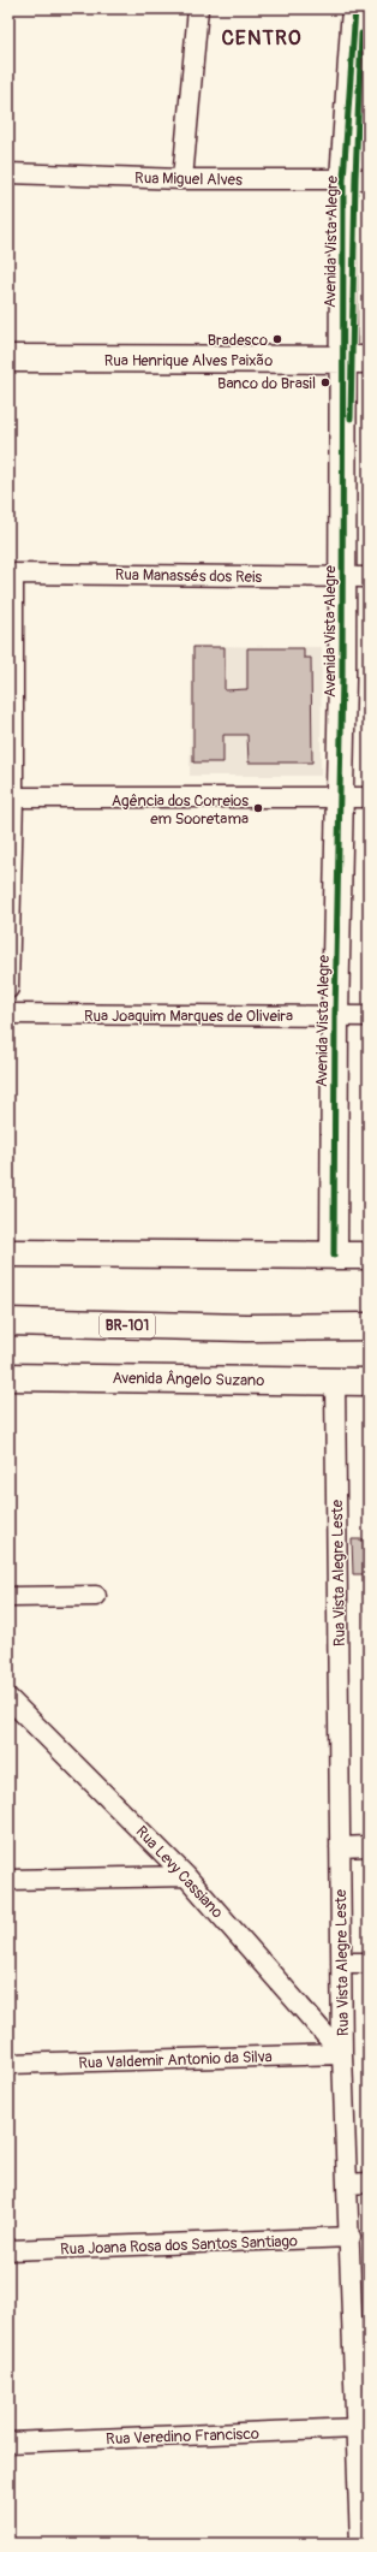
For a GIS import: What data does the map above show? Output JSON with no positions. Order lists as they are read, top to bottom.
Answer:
{
  "streets": {
    "main road": [
      "Avenida Vista Alegre",
      "Rua Henrique Alves Paixão",
      "BR-101",
      "Avenida Ângelo Suzano"
    ],
    "street": [
      "Rua Miguel Alves",
      "Rua Manassés dos Reis",
      "Rua Joaquim Marques de Oliveira",
      "Rua Vista Alegre Leste",
      "Rua Levy Cassiano",
      "Rua Valdemir Antonio da Silva",
      "Rua Joana Rosa dos Santos Santiago",
      "Rua Veredino Francisco"
    ]
  },
  "crossings": [
    ["Rua Miguel Alves", "Avenida Vista Alegre"],
    ["Avenida Vista Alegre", "Rua Henrique Alves Paixão"],
    ["Avenida Vista Alegre", "Rua Manassés dos Reis"],
    ["Avenida Vista Alegre", "Rua Joaquim Marques de Oliveira"],
    ["Avenida Ângelo Suzano", "Rua Vista Alegre Leste"],
    ["Rua Vista Alegre Leste", "Rua Levy Cassiano"],
    ["Rua Vista Alegre Leste", "Rua Valdemir Antonio da Silva"],
    ["Rua Vista Alegre Leste", "Rua Joana Rosa dos Santos Santiago"],
    ["Rua Vista Alegre Leste", "Rua Veredino Francisco"],
    ["Rua Levy Cassiano", "Rua Valdemir Antonio da Silva"]
  ],
  "districts": ["CENTRO"],
  "places": ["Bradesco", "Banco do Brasil", "Agência dos Correios em Sooretama"]
}
